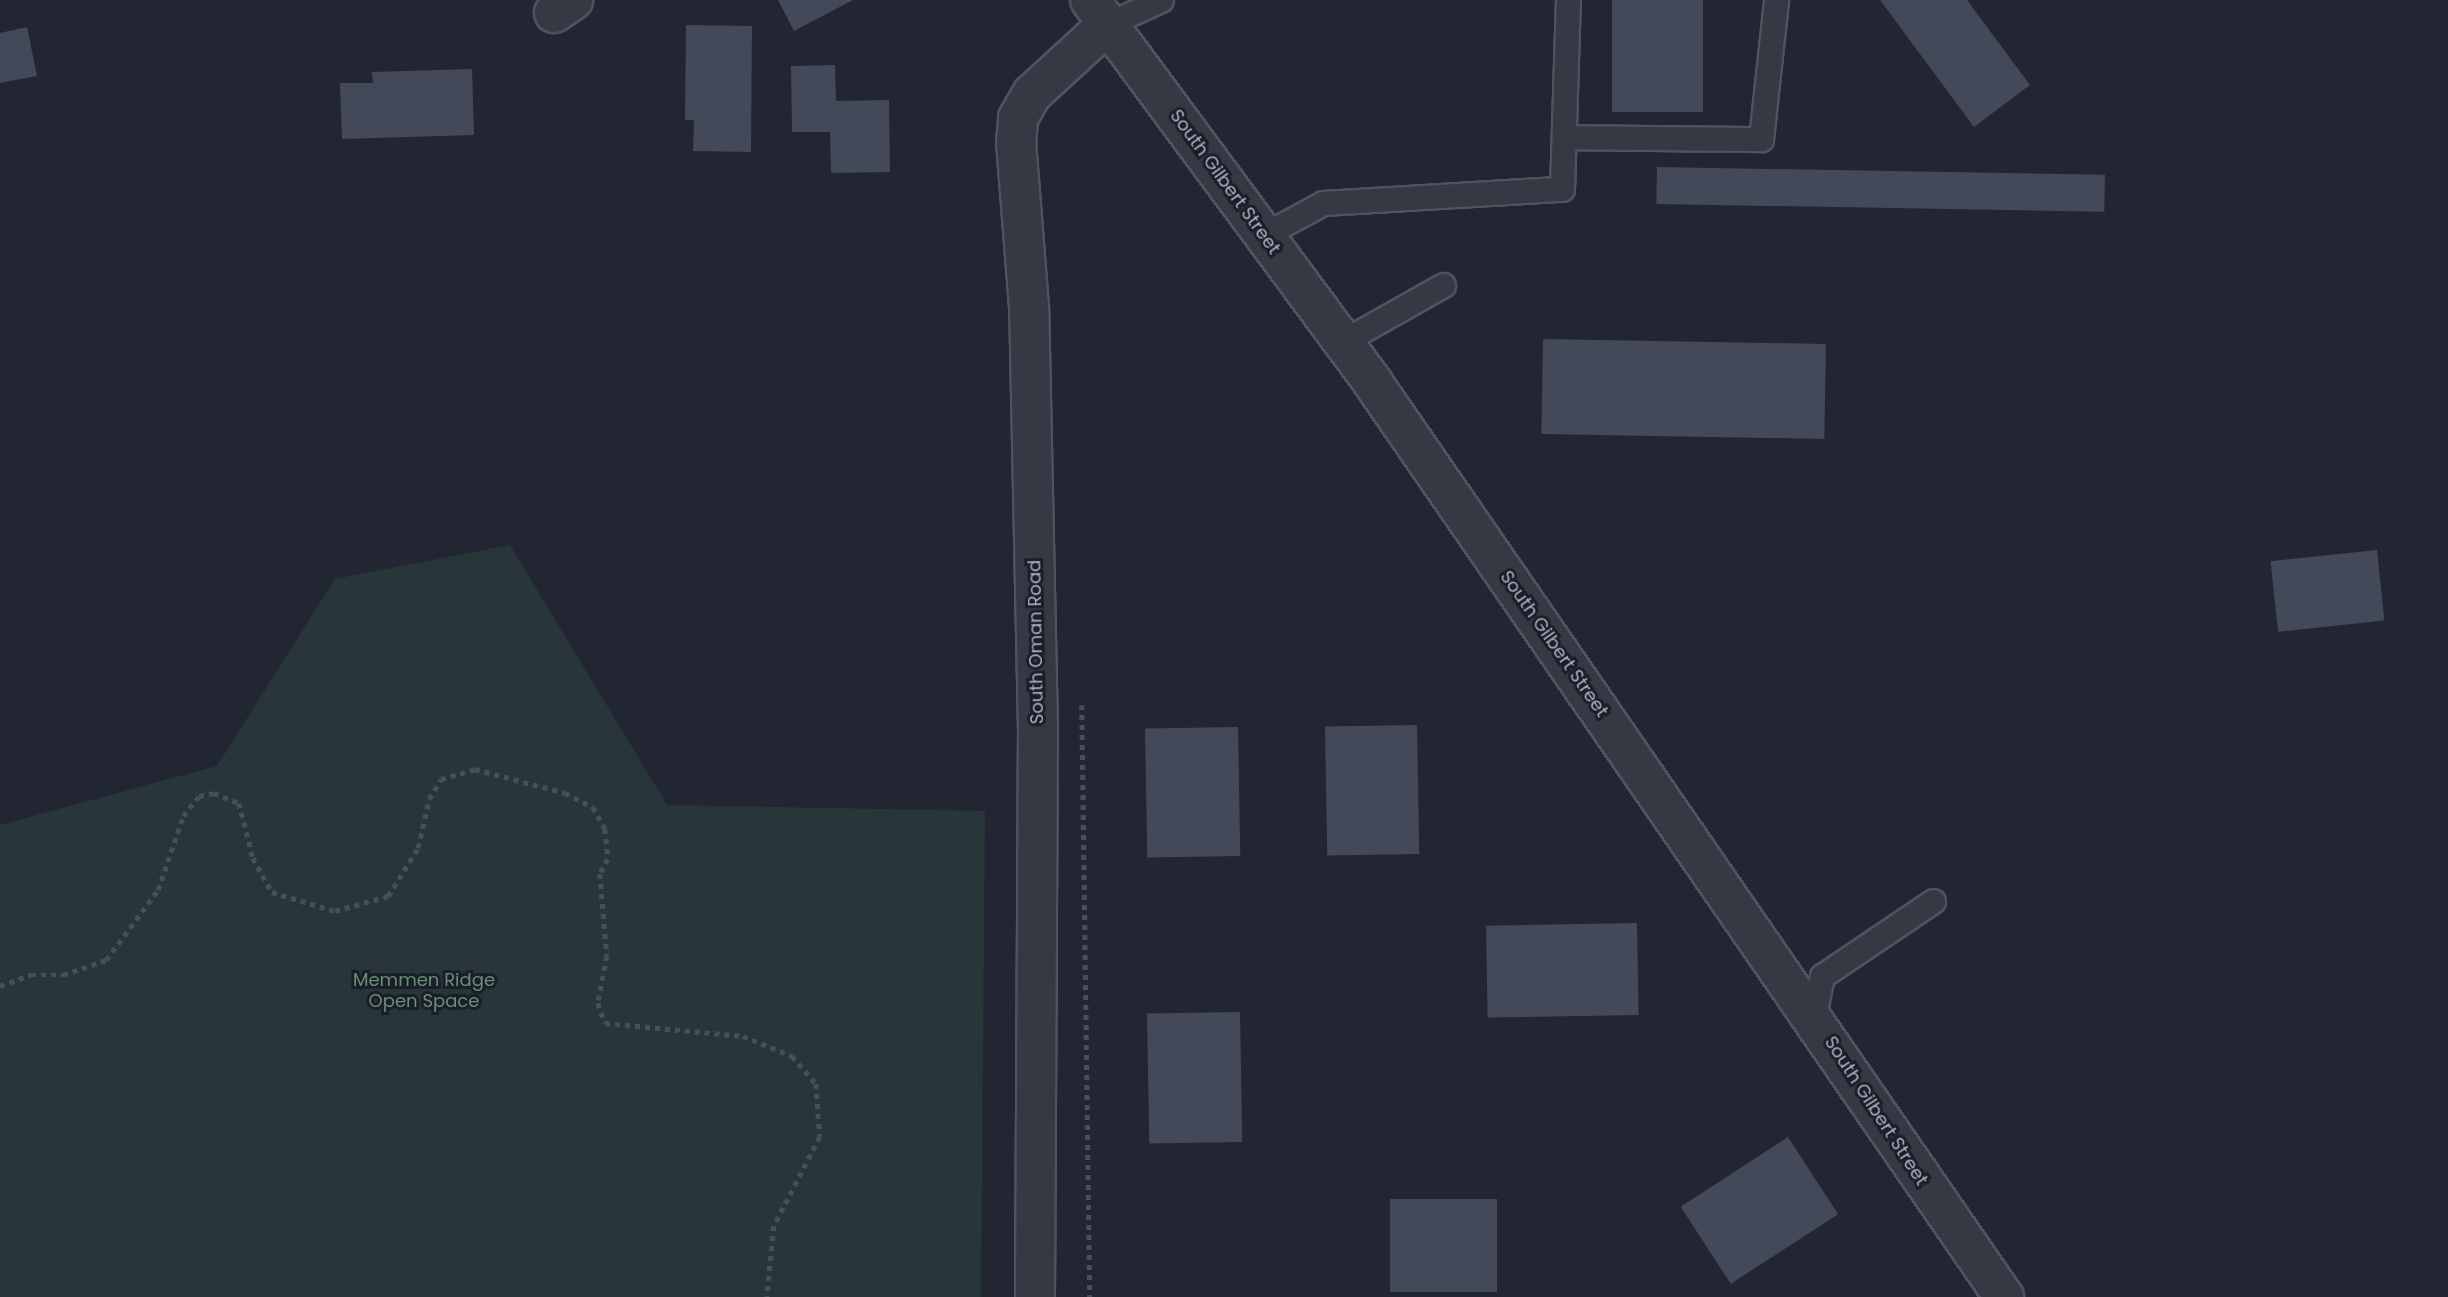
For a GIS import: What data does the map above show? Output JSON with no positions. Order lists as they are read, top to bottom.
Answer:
{
  "streets": {
    "street": ["South Gilbert Street", "South Oman Road"]
  },
  "crossings": [
    ["South Gilbert Street", "South Oman Road"]
  ],
  "parks": ["Memmen Ridge Open Space"]
}
